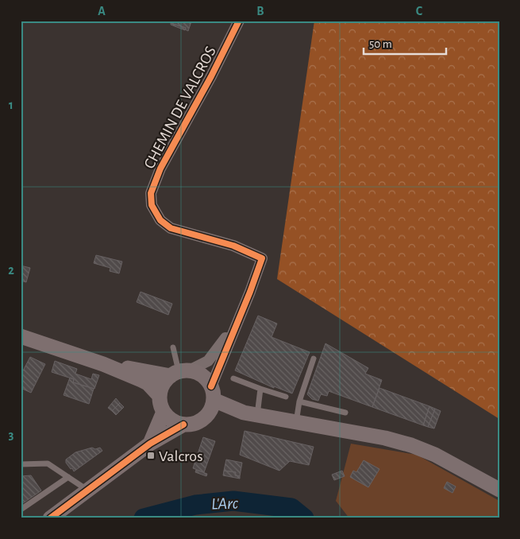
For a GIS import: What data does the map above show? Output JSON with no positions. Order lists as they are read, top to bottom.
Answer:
{
  "streets": {
    "street": ["CHEMIN DE VALCROS"]
  },
  "water": ["L'Arc"],
  "places": {
    "transit": ["Valcros"]
  },
  "scale_bar": "50 m",
  "grid": {
    "columns": ["A", "B", "C"],
    "rows": ["1", "2", "3"]
  }
}
